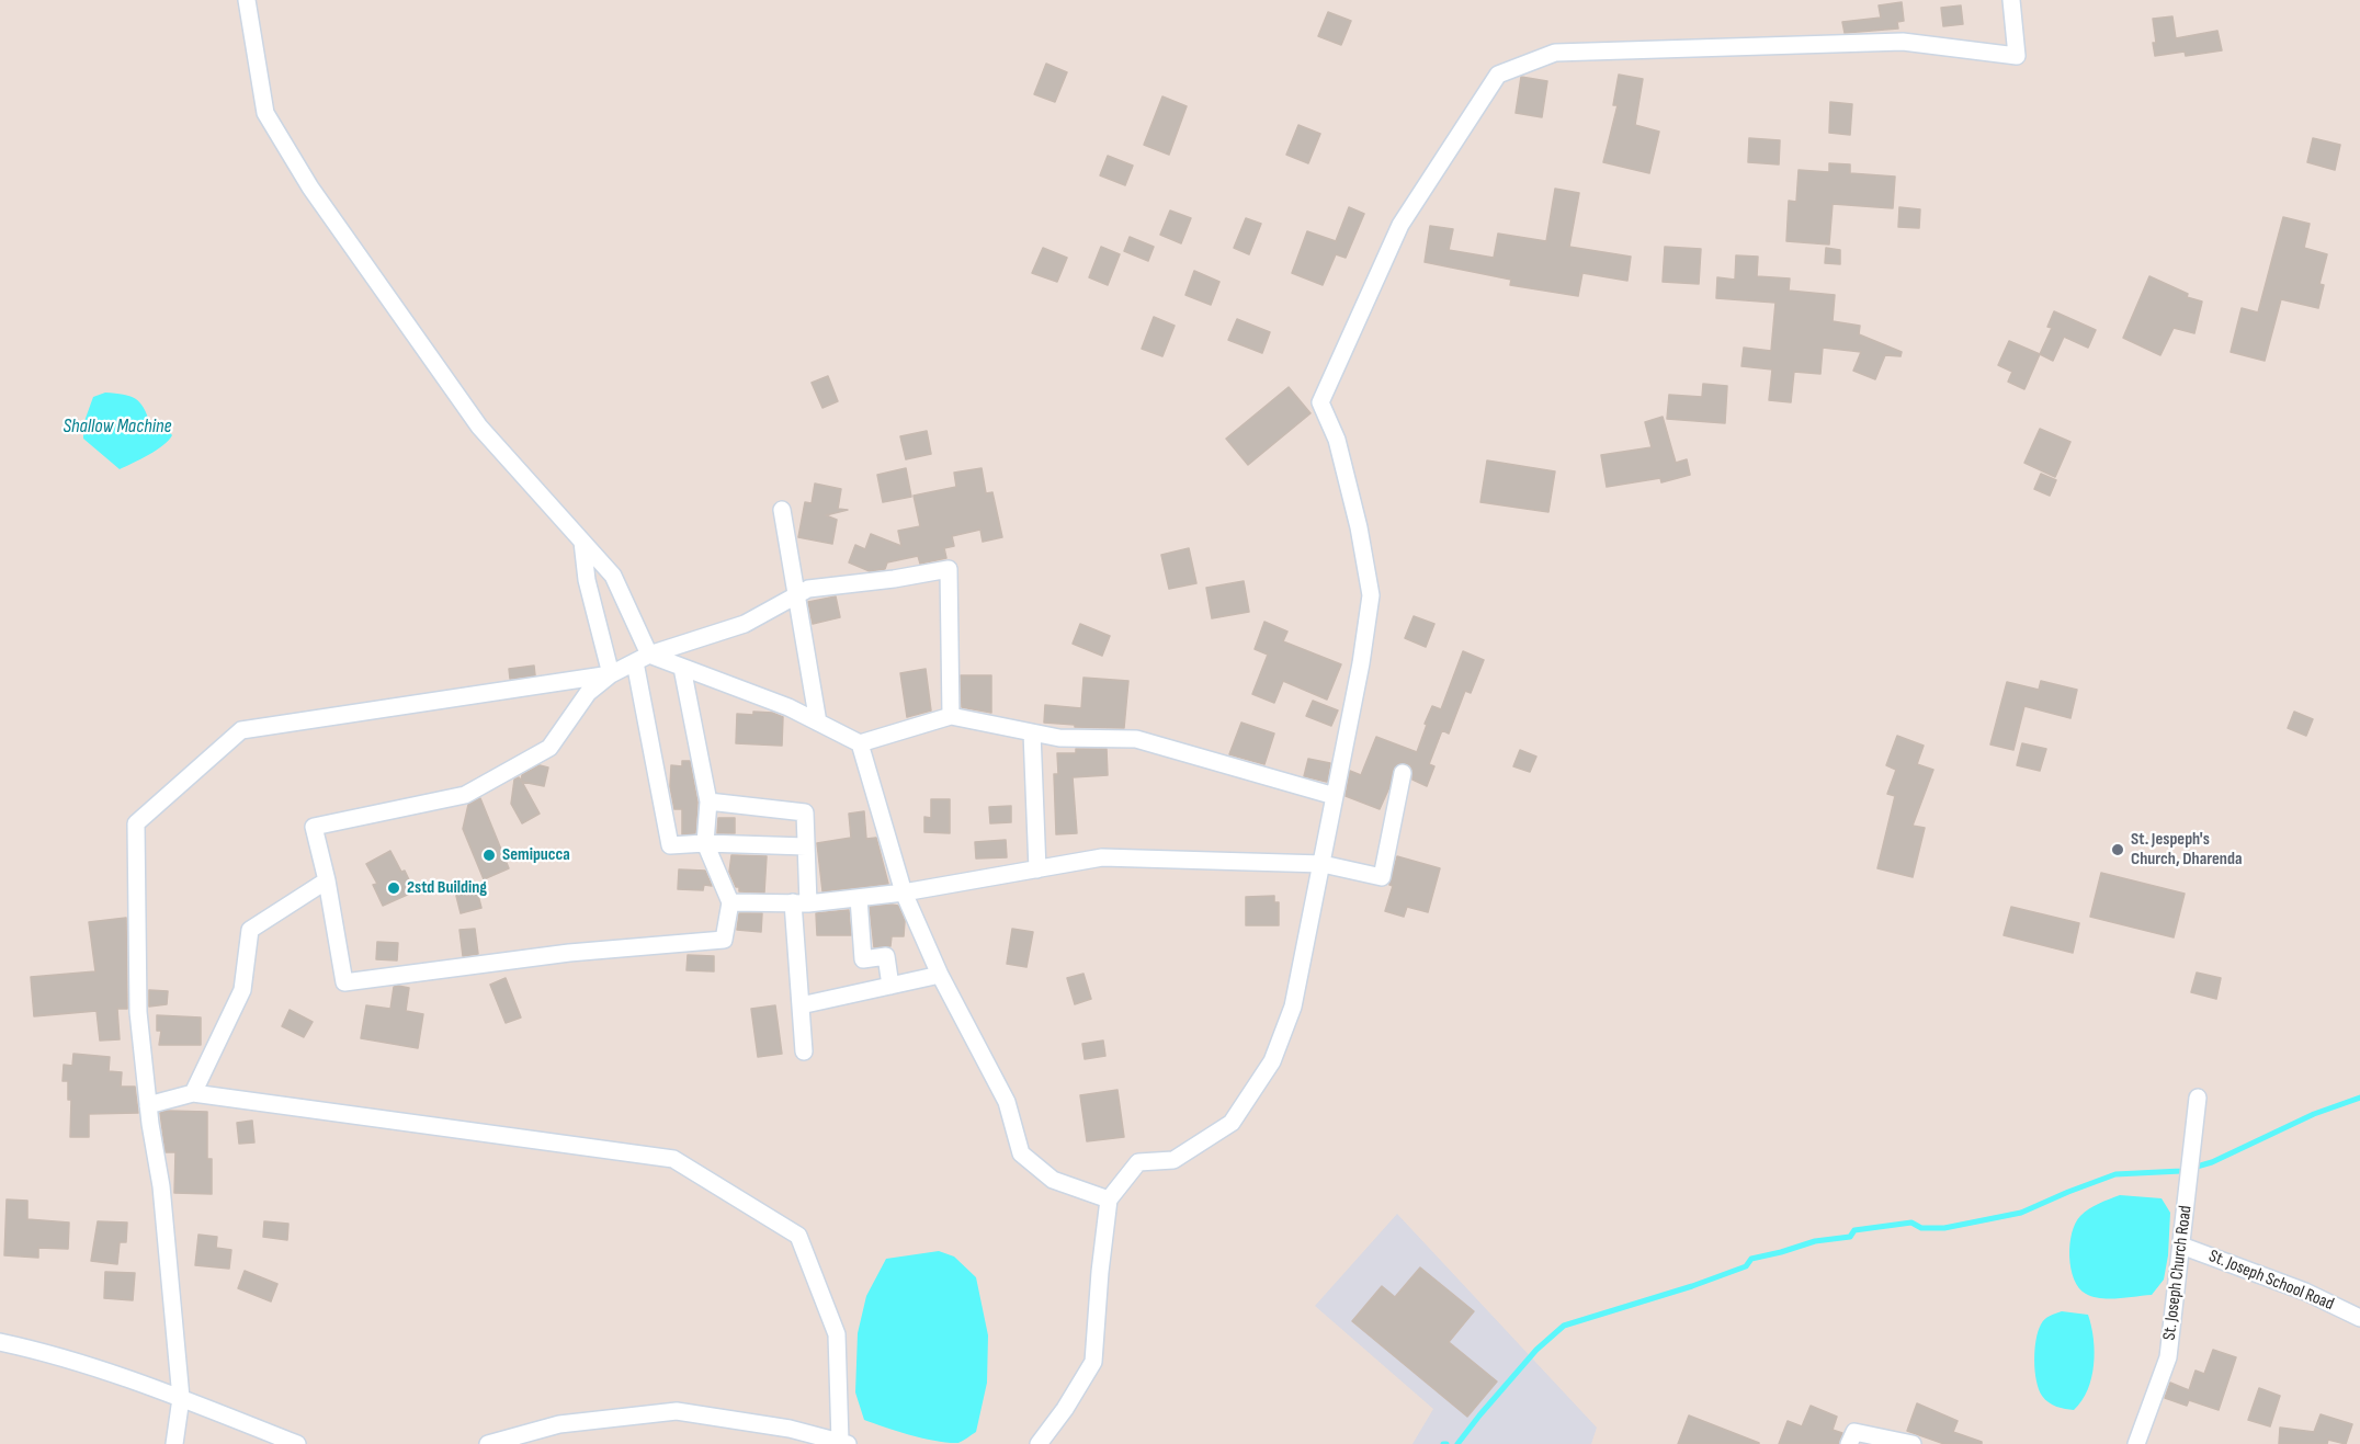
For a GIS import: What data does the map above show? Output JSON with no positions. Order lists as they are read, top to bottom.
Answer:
{
  "streets": {
    "street": ["St. Joseph Church Road", "St. Joseph School Road"]
  },
  "crossings": [
    ["St. Joseph Church Road", "St. Joseph School Road"]
  ],
  "water": ["Shallow Machine"],
  "places": ["St. Jespeph's Church, Dharenda", "Semipucca", "2std Building"]
}
